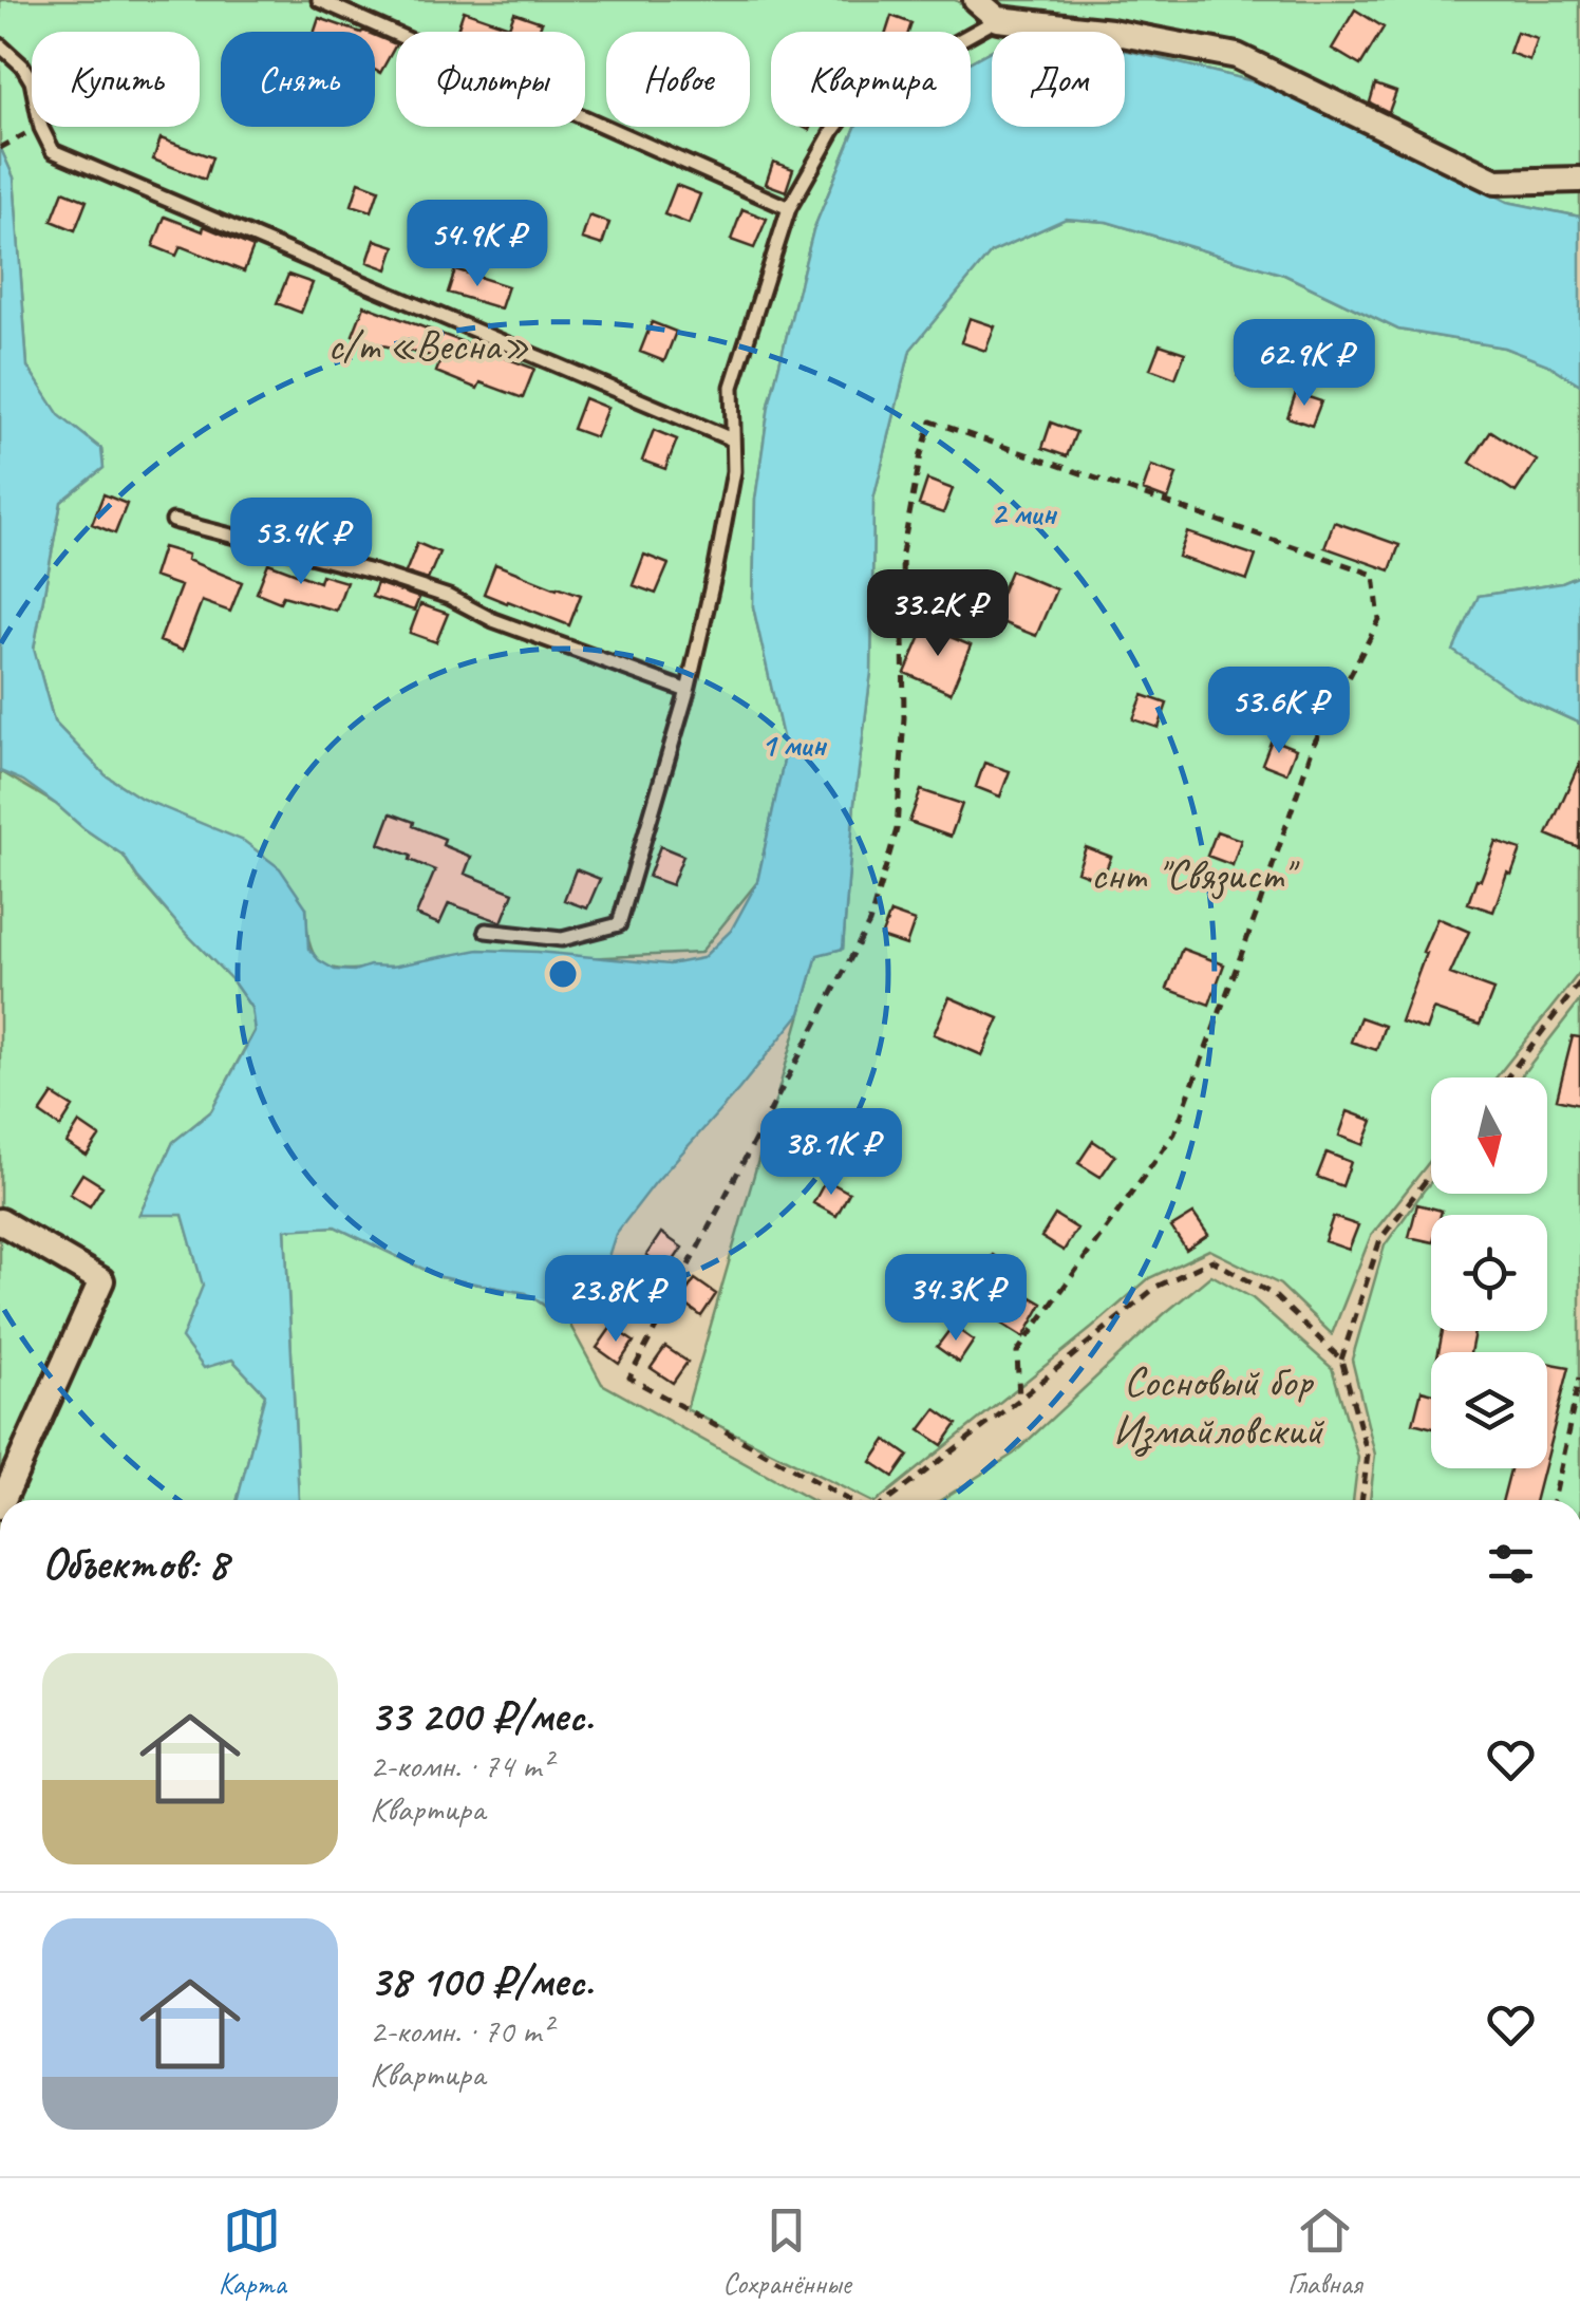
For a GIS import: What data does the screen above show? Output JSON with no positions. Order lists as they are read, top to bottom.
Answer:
{
  "parks": ["с/т «Весна»", "снт \"Связист\"", "Сосновый бор Измайловский"],
  "north": "bottom",
  "page": {
    "chip": [
      "Купить",
      "Снять",
      "Фильтры",
      "Новое",
      "Квартира",
      "Дом"
    ],
    "price": [
      "54.9K ₽",
      "62.9K ₽",
      "53.4K ₽",
      "33.2K ₽",
      "53.6K ₽",
      "38.1K ₽",
      "34.3K ₽",
      "23.8K ₽"
    ],
    "heading": "Объектов: 8",
    "list": [
      {
        "name": "33 200 ₽/мес.",
        "note": "2-комн. · 74 m² · Квартира"
      },
      {
        "name": "38 100 ₽/мес.",
        "note": "2-комн. · 70 m² · Квартира"
      }
    ],
    "tabs": ["Карта", "Сохранённые", "Главная"]
  },
  "rings": ["2 мин", "1 мин"]
}
